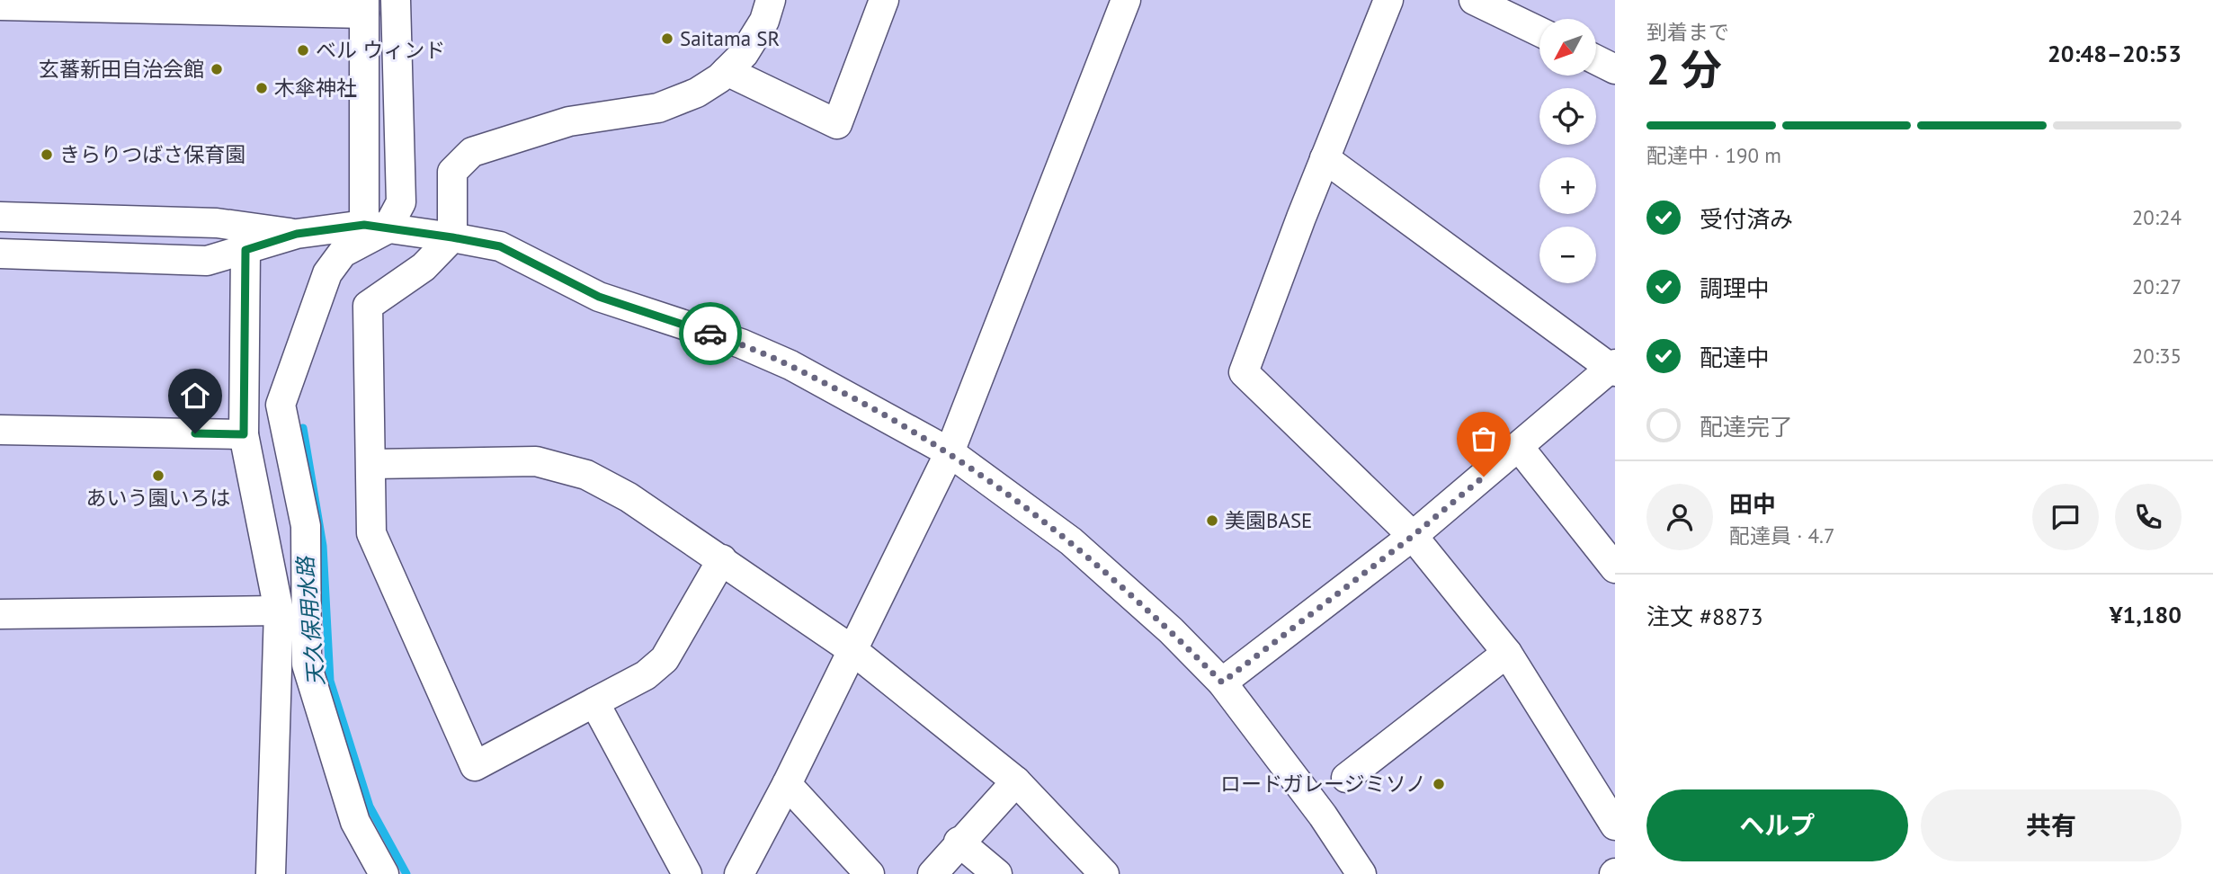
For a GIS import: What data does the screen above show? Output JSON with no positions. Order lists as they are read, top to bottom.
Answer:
{
  "water": ["天久保用水路"],
  "places": [
    "Saitama SR",
    "ベル ウィンド",
    "玄蕃新田自治会館",
    "木傘神社",
    "きらりつばさ保育園",
    "あいう園いろは",
    "美園BASE",
    "ロードガレージミソノ"
  ],
  "north": "bottom left",
  "page": {
    "heading": ["2 分", "到着まで", "20:48–20:53"],
    "panel": [
      "田中",
      "配達員 · 4.7",
      "注文 #8873",
      "¥1,180"
    ],
    "map_buttons": ["+", "−"],
    "bar": "配達中 · 190 m",
    "list": [
      ["受付済み", "20:24"],
      ["調理中", "20:27"],
      ["配達中", "20:35"],
      "配達完了"
    ],
    "buttons": ["ヘルプ", "共有"]
  }
}
